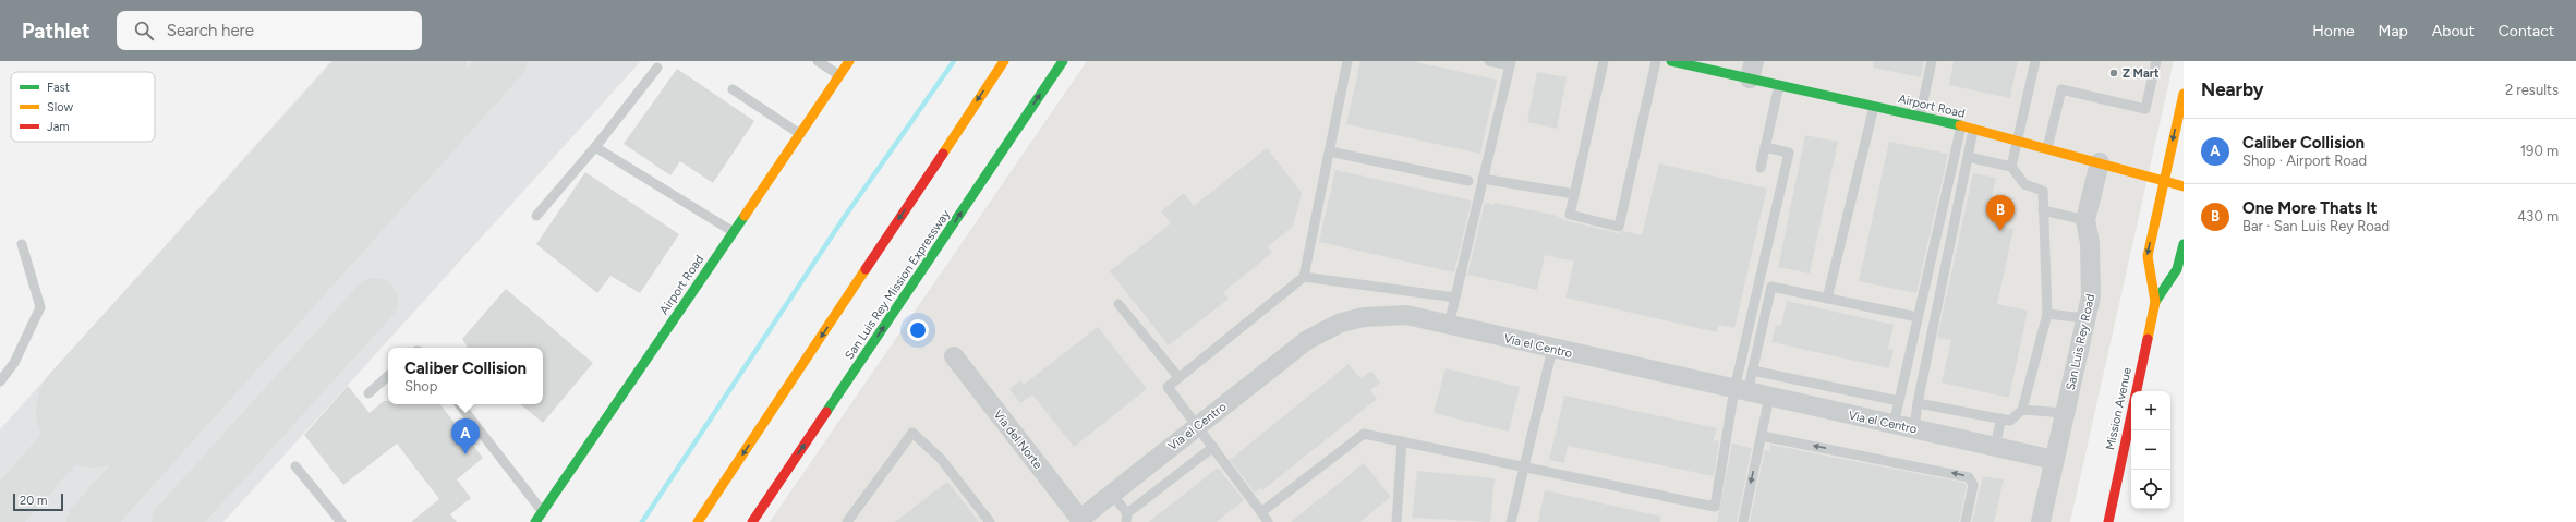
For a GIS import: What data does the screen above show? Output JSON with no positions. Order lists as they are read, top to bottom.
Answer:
{
  "streets": {
    "main road": ["Airport Road", "San Luis Rey Mission Expressway", "Mission Avenue"],
    "street": ["San Luis Rey Road", "Via el Centro", "Via del Norte"]
  },
  "crossings": [
    ["Airport Road", "San Luis Rey Road"],
    ["Airport Road", "Mission Avenue"],
    ["San Luis Rey Road", "Via el Centro"],
    ["Via el Centro", "Via del Norte"]
  ],
  "places": ["Z Mart"],
  "legend": ["Fast", "Slow", "Jam"],
  "scale_bar": "20 m",
  "page": {
    "header": "Pathlet",
    "search": "Search here",
    "nav": [
      "Home",
      "Map",
      "About",
      "Contact"
    ],
    "heading": ["Nearby", "2 results"],
    "list": [
      {
        "mark": "A",
        "name": "Caliber Collision",
        "note": "Shop · Airport Road",
        "value": "190 m"
      },
      {
        "mark": "B",
        "name": "One More Thats It",
        "note": "Bar · San Luis Rey Road",
        "value": "430 m"
      }
    ],
    "pins": ["B", "A"],
    "popup": ["Caliber Collision", "Shop"],
    "map_buttons": ["+", "−"],
    "scale": "20 m"
  }
}
